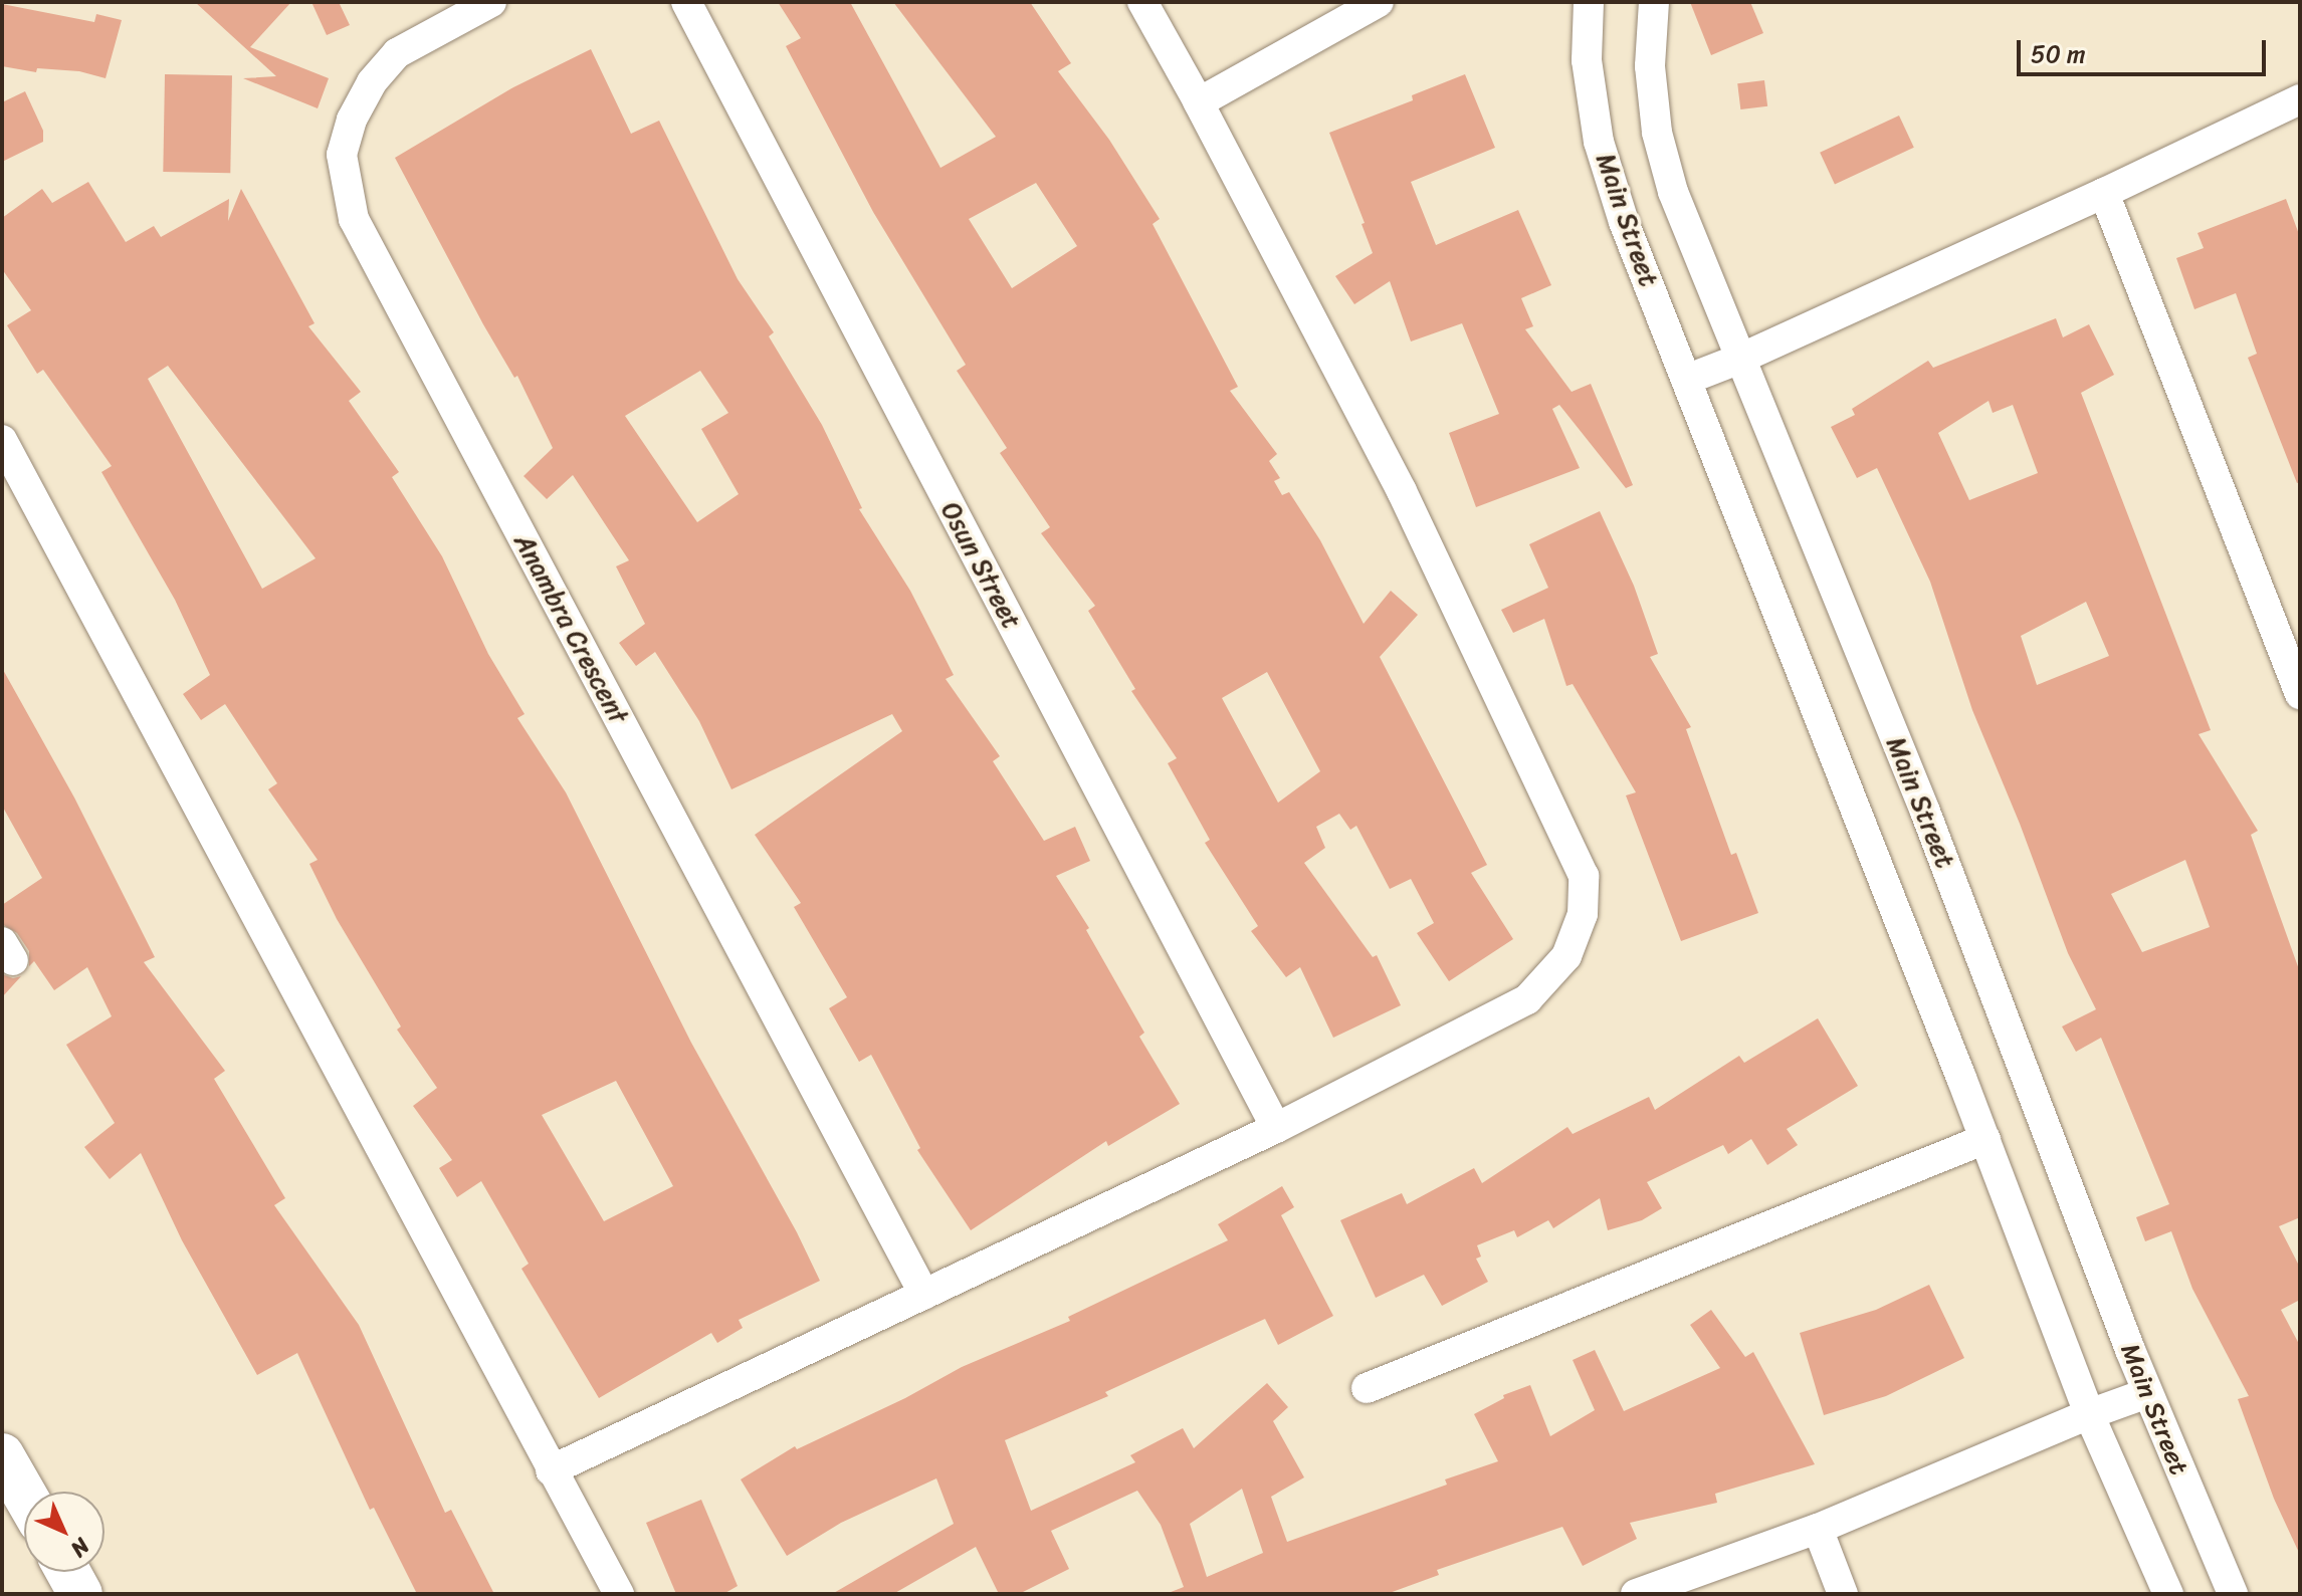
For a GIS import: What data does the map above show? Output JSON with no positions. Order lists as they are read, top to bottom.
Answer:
{
  "streets": {
    "street": ["Main Street", "Osun Street", "Anambra Crescent"]
  },
  "scale_bar": "50 m",
  "north": "bottom right"
}
